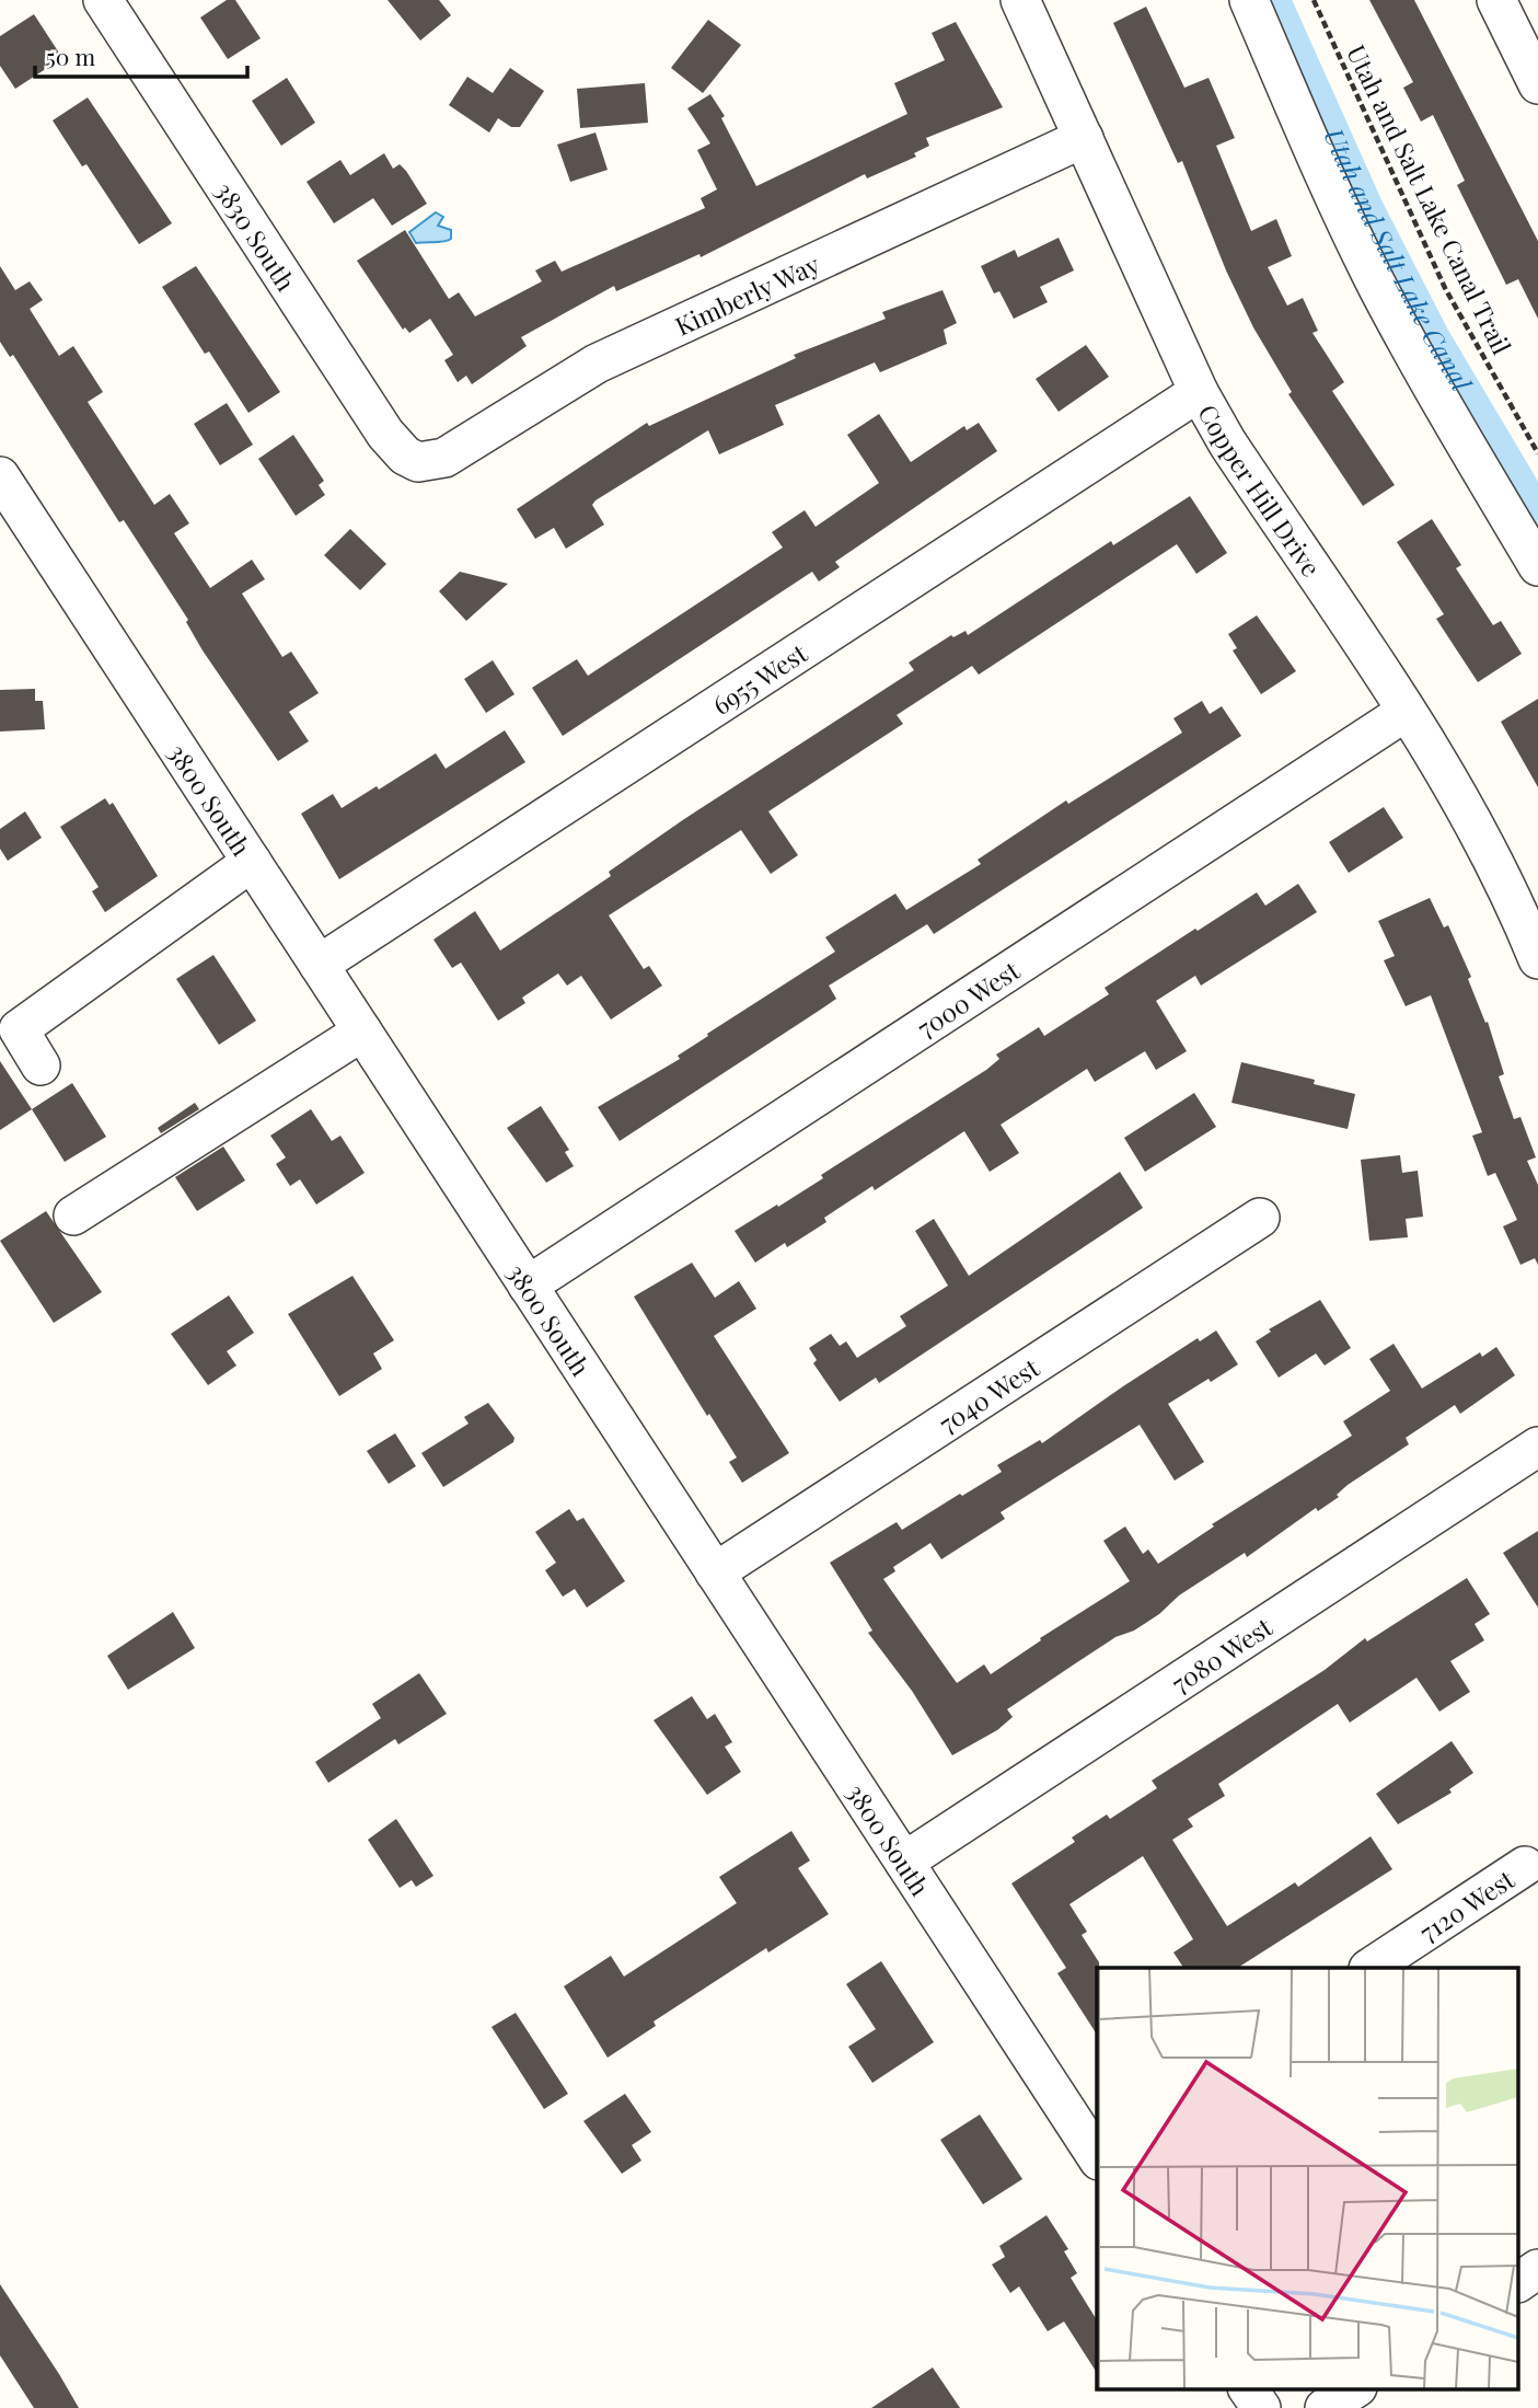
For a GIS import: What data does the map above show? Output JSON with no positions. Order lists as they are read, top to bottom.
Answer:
{
  "streets": {
    "street": [
      "3830 South",
      "Kimberly Way",
      "Copper Hill Drive",
      "6955 West",
      "3800 South",
      "7000 West",
      "7040 West",
      "7080 West",
      "7120 West"
    ],
    "path": ["Utah and Salt Lake Canal Trail"]
  },
  "crossings": [
    ["3830 South", "Kimberly Way"],
    ["Kimberly Way", "Copper Hill Drive"],
    ["Copper Hill Drive", "6955 West"],
    ["Copper Hill Drive", "7000 West"],
    ["6955 West", "3800 South"],
    ["3800 South", "7000 West"],
    ["3800 South", "7040 West"],
    ["3800 South", "7080 West"]
  ],
  "water": ["Utah and Salt Lake Canal"],
  "scale_bar": "50 m"
}
